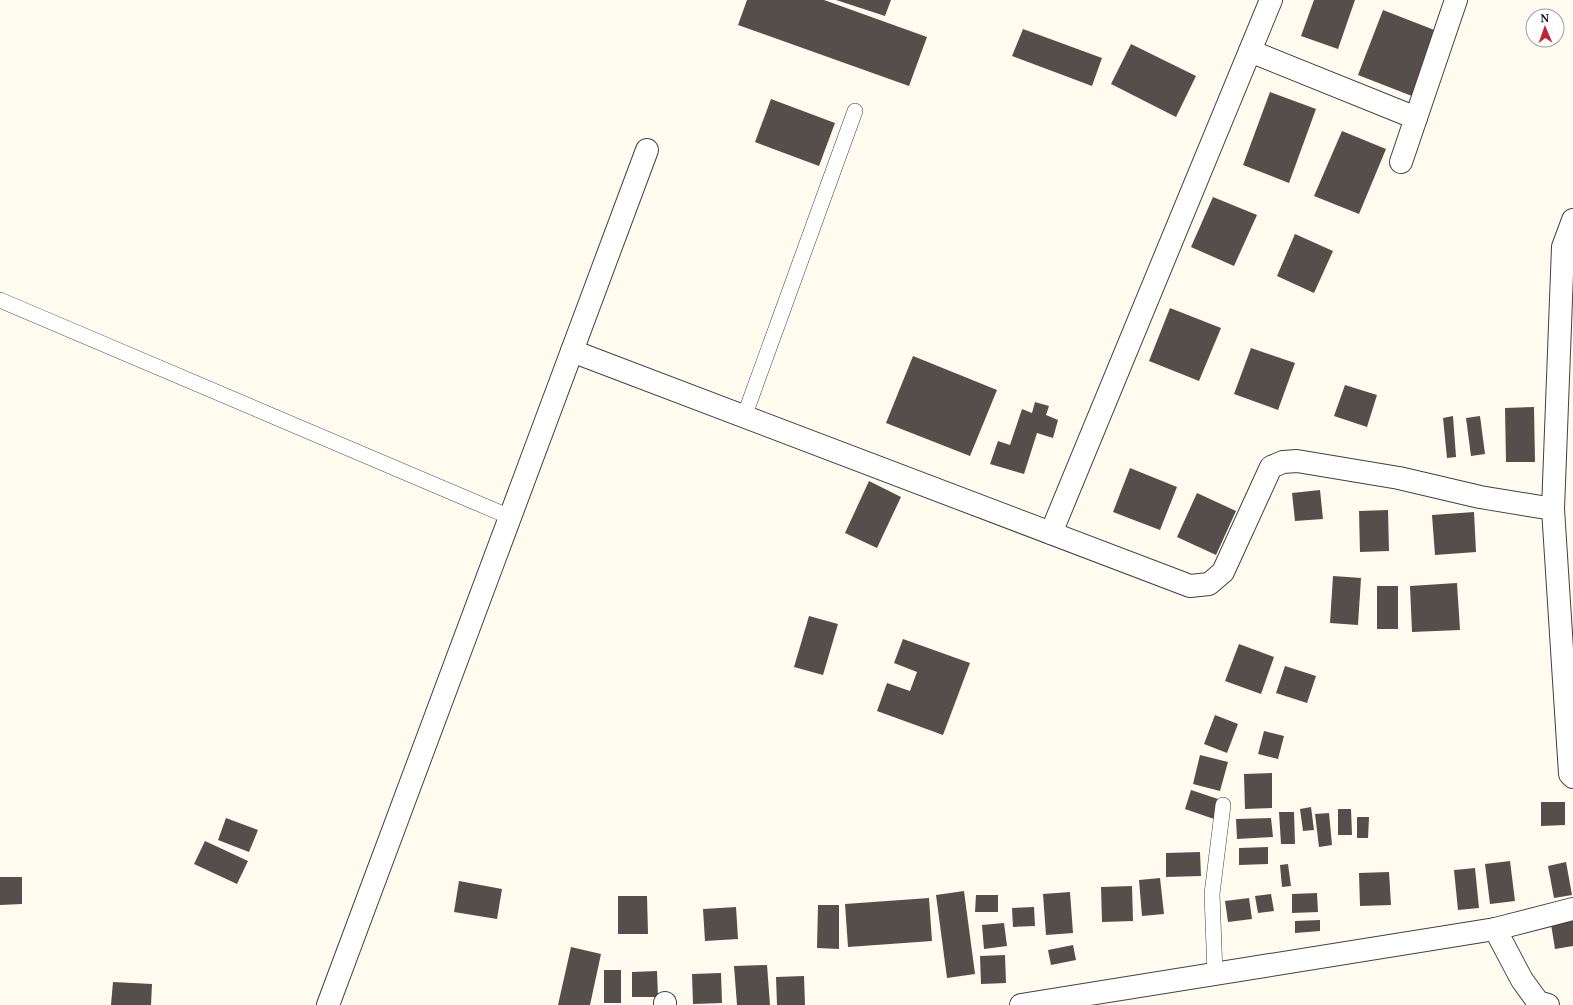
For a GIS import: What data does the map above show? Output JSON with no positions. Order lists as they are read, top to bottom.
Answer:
{
  "north": "top"
}
